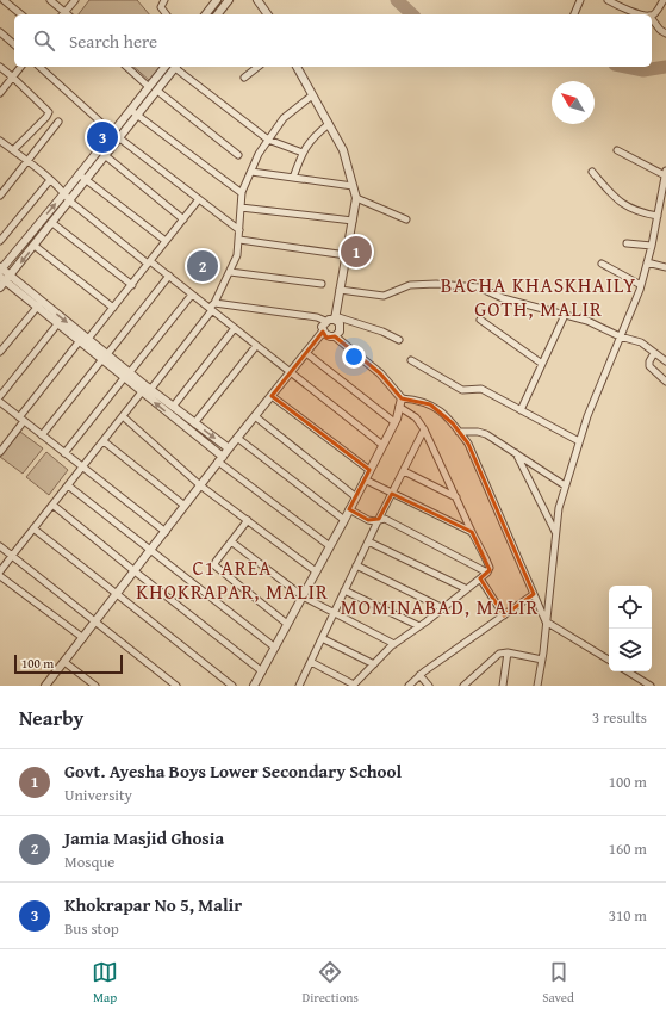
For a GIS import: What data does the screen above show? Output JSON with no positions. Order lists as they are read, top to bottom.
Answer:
{
  "districts": ["BACHA KHASKHAILY GOTH, MALIR", "C1 AREA KHOKRAPAR, MALIR", "MOMINABAD, MALIR"],
  "scale_bar": "100 m",
  "north": "top left",
  "page": {
    "search": "Search here",
    "pins": ["3", "1", "2"],
    "scale": "100 m",
    "heading": ["Nearby", "3 results"],
    "list": [
      {
        "mark": "1",
        "name": "Govt. Ayesha Boys Lower Secondary School",
        "note": "University",
        "value": "100 m"
      },
      {
        "mark": "2",
        "name": "Jamia Masjid Ghosia",
        "note": "Mosque",
        "value": "160 m"
      },
      {
        "mark": "3",
        "name": "Khokrapar No 5, Malir",
        "note": "Bus stop",
        "value": "310 m"
      }
    ],
    "nav": ["Map", "Directions", "Saved"]
  }
}
